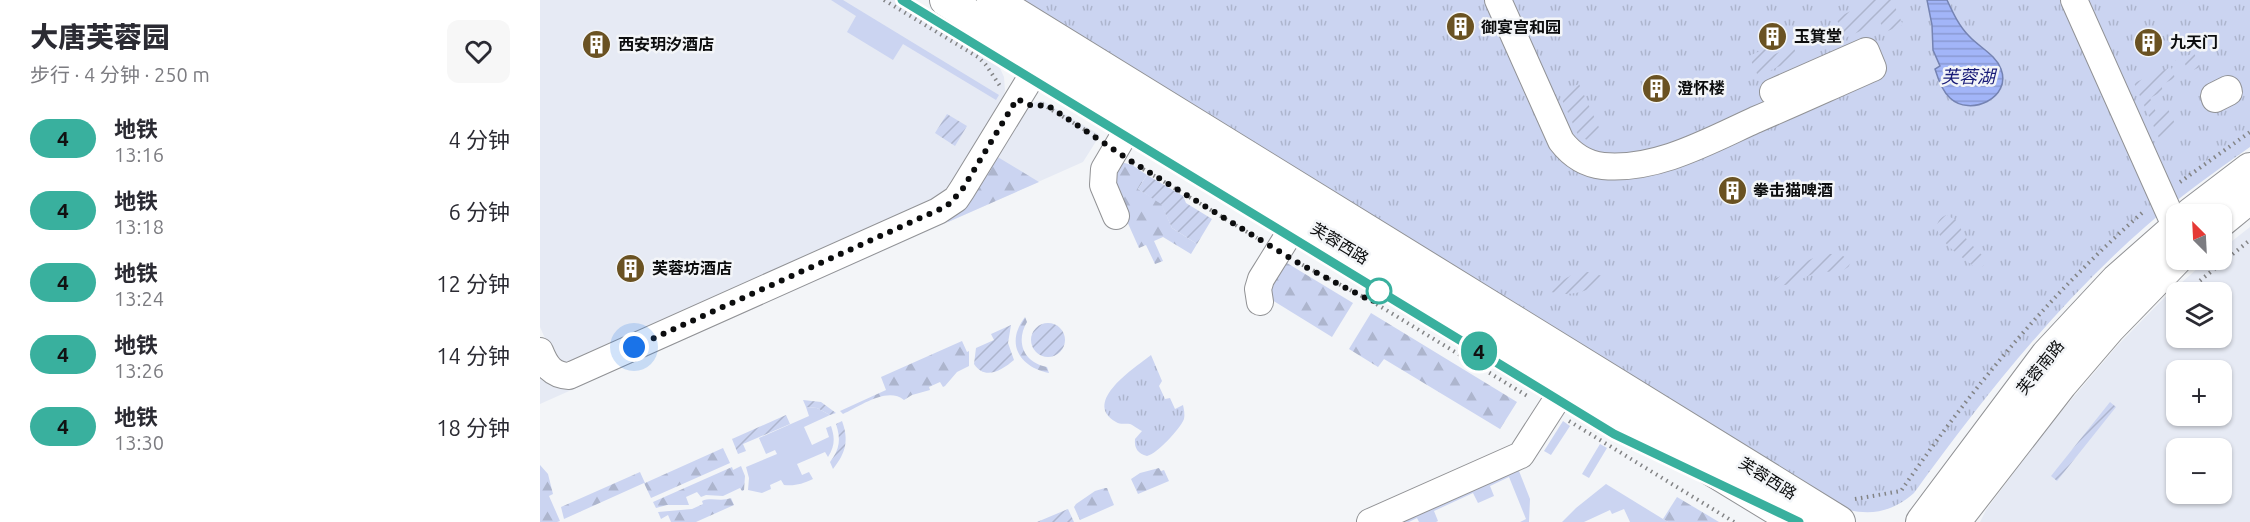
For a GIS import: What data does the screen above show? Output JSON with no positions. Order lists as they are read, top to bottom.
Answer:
{
  "streets": {
    "main road": ["芙蓉西路", "芙蓉南路"]
  },
  "water": ["芙蓉湖"],
  "places": {
    "building": [
      "御宴宫和园",
      "玉箕堂",
      "九天门",
      "西安玥汐酒店",
      "澄怀楼",
      "拳击猫啤酒",
      "芙蓉坊酒店"
    ]
  },
  "lines": ["metro line 4"],
  "north": "top left",
  "page": {
    "heading": ["大唐芙蓉园", "步行 · 4 分钟 · 250 m"],
    "on_map": "4",
    "list": [
      {
        "mark": "4",
        "name": "地铁",
        "note": "13:16",
        "value": "4 分钟"
      },
      {
        "mark": "4",
        "name": "地铁",
        "note": "13:18",
        "value": "6 分钟"
      },
      {
        "mark": "4",
        "name": "地铁",
        "note": "13:24",
        "value": "12 分钟"
      },
      {
        "mark": "4",
        "name": "地铁",
        "note": "13:26",
        "value": "14 分钟"
      },
      {
        "mark": "4",
        "name": "地铁",
        "note": "13:30",
        "value": "18 分钟"
      }
    ],
    "map_buttons": ["+", "−"]
  }
}
